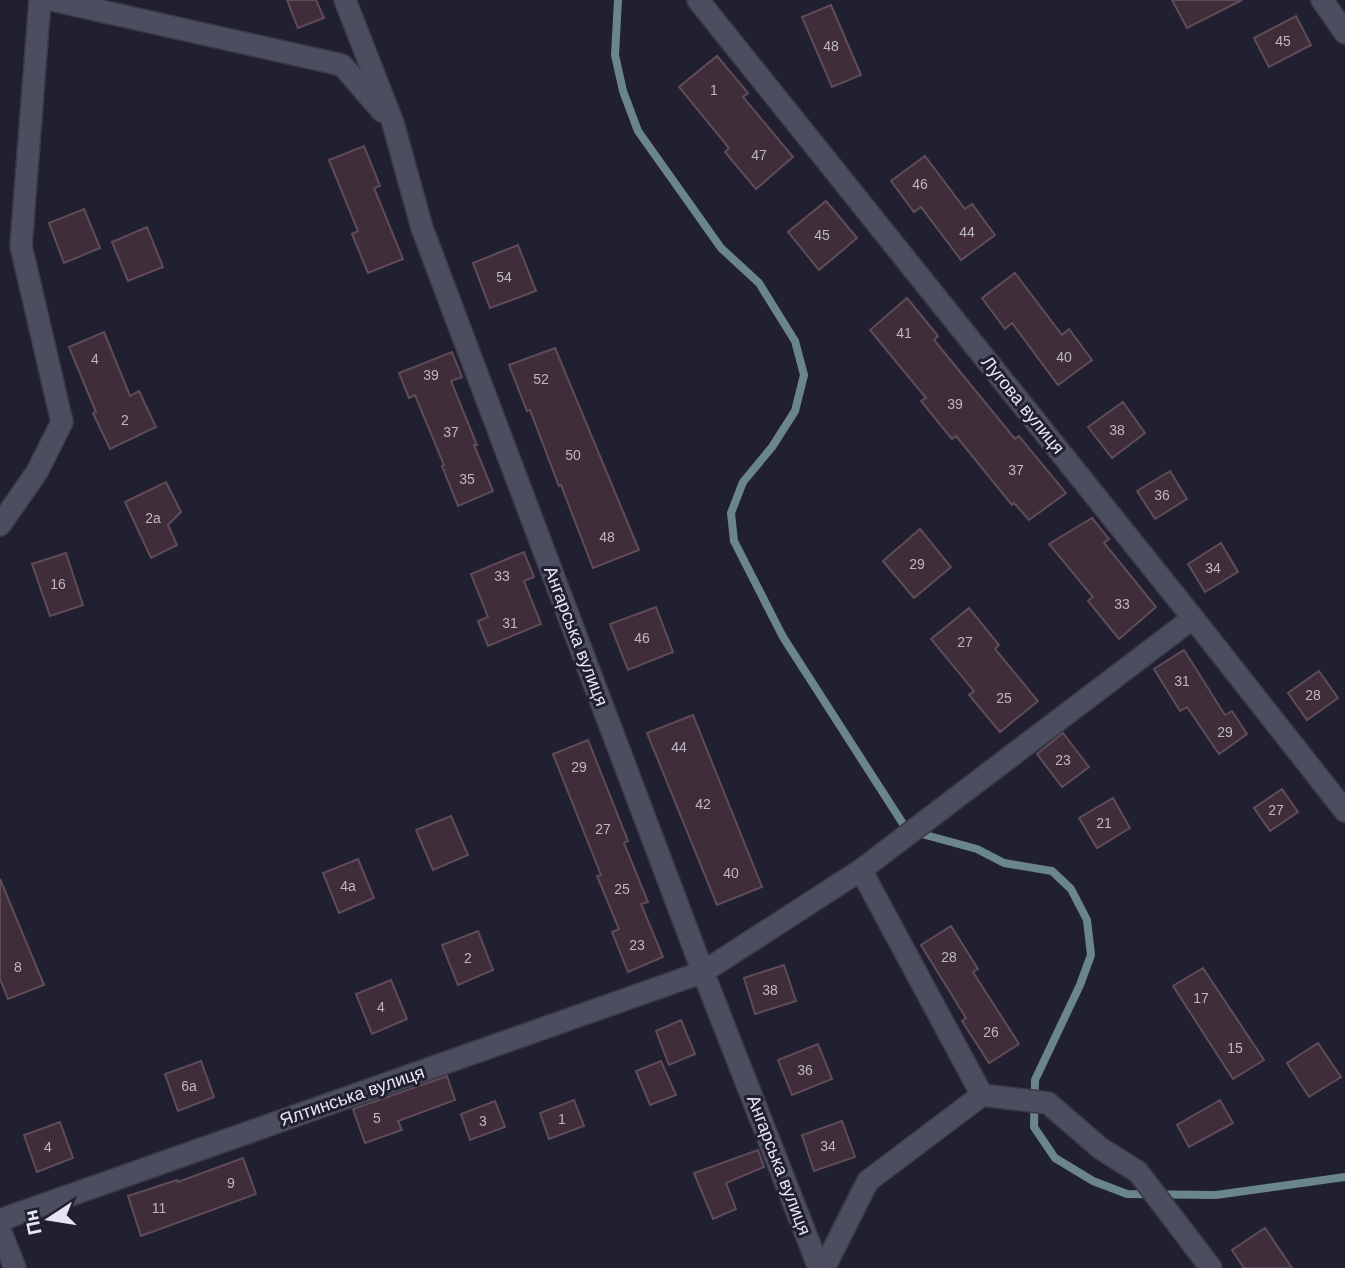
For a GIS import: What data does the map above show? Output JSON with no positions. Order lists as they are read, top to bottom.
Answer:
{
  "streets": {
    "street": ["Лугова вулиця", "Ангарська вулиця", "Ялтинська вулиця"]
  },
  "crossings": [
    ["Лугова вулиця", "Ялтинська вулиця"],
    ["Ангарська вулиця", "Ялтинська вулиця"]
  ],
  "house_numbers": [
    "45",
    "48",
    "1",
    "47",
    "46",
    "44",
    "45",
    "54",
    "41",
    "40",
    "4",
    "39",
    "52",
    "39",
    "2",
    "38",
    "37",
    "50",
    "37",
    "35",
    "36",
    "2а",
    "48",
    "29",
    "34",
    "33",
    "16",
    "33",
    "31",
    "46",
    "27",
    "31",
    "28",
    "25",
    "29",
    "44",
    "23",
    "29",
    "42",
    "27",
    "21",
    "27",
    "40",
    "4а",
    "25",
    "23",
    "28",
    "2",
    "8",
    "38",
    "17",
    "4",
    "26",
    "15",
    "36",
    "6а",
    "5",
    "1",
    "3",
    "34",
    "4",
    "9",
    "11"
  ],
  "north": "left"
}
